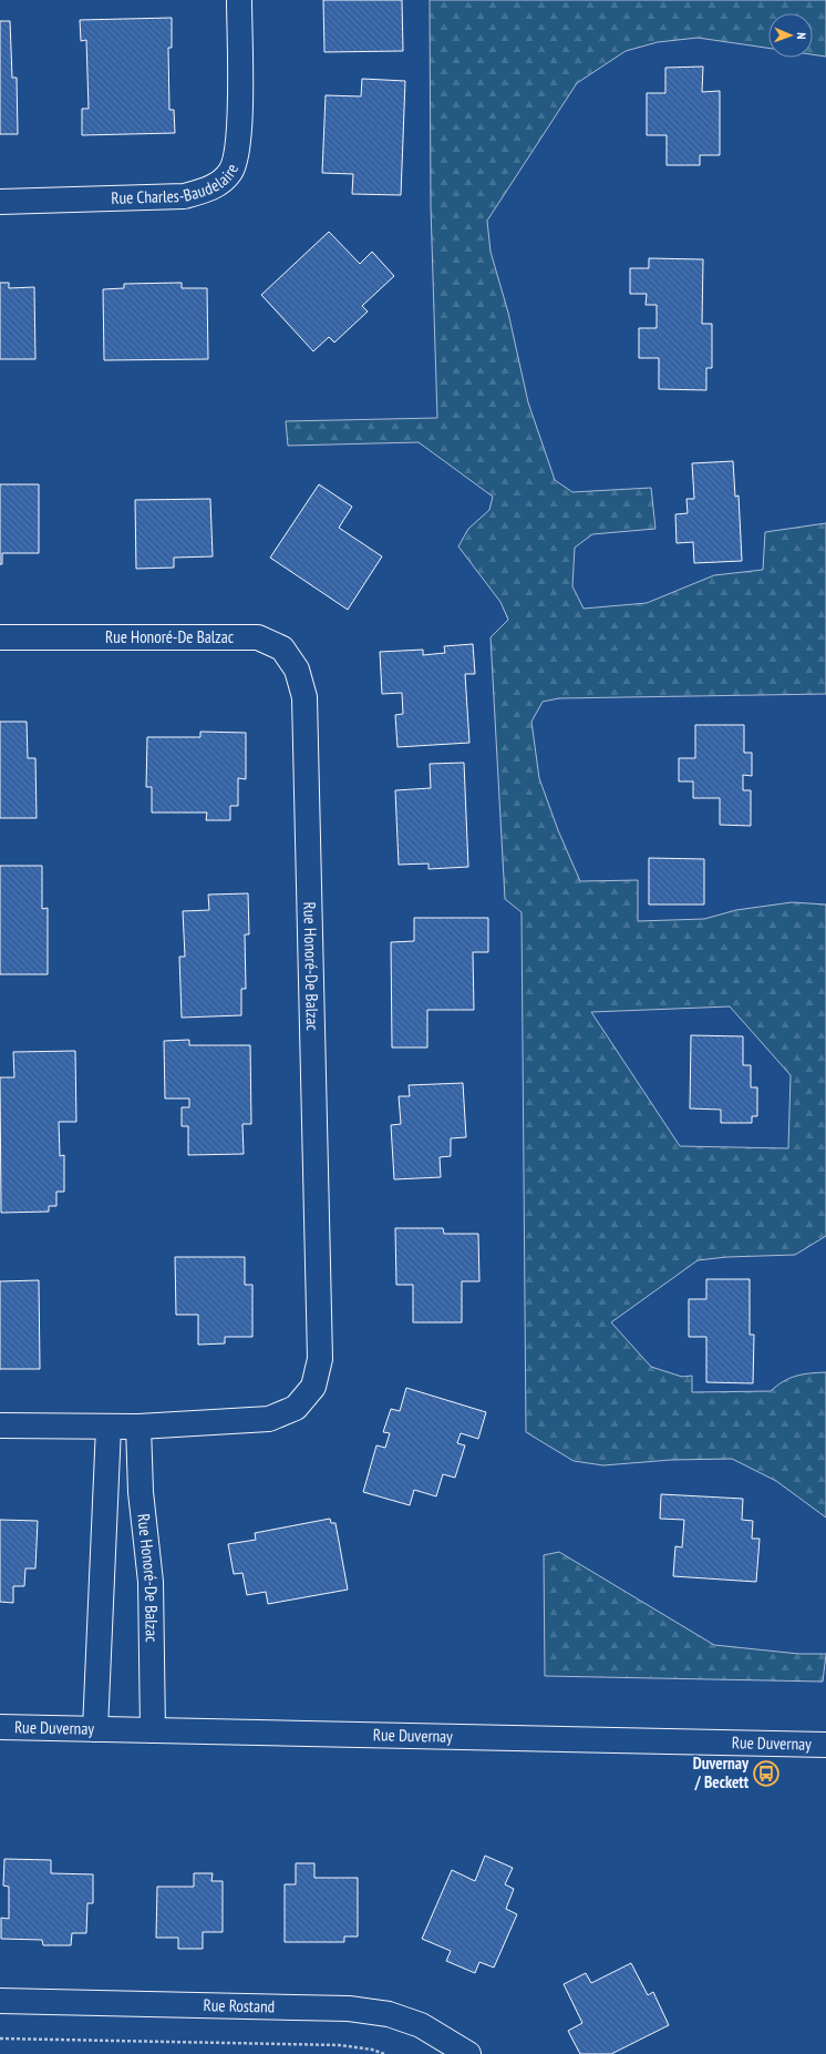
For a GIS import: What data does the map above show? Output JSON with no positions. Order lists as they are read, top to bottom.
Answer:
{
  "streets": {
    "street": [
      "Rue Charles-Baudelaire",
      "Rue Honoré-De Balzac",
      "Rue Duvernay",
      "Rue Rostand"
    ]
  },
  "crossings": [
    ["Rue Honoré-De Balzac", "Rue Duvernay"]
  ],
  "places": {
    "bus stop": ["Duvernay / Beckett"]
  },
  "north": "right"
}
